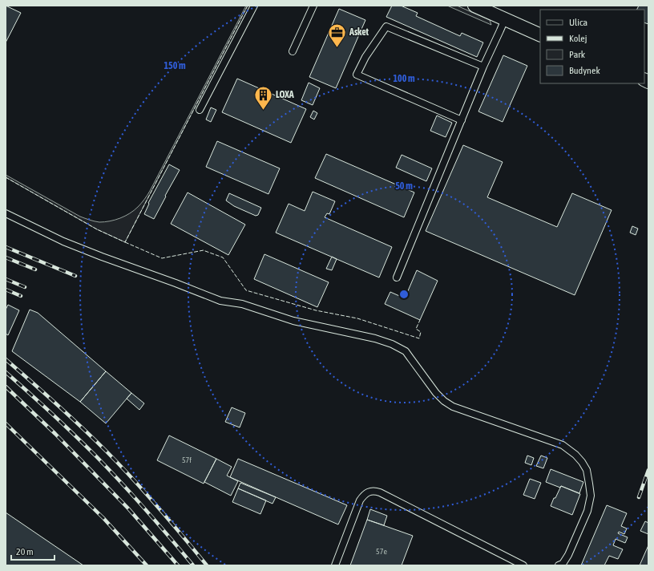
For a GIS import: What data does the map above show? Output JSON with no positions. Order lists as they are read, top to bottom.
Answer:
{
  "places": {
    "office": ["Asket"],
    "building": ["LOXA"]
  },
  "house_numbers": ["57f", "57e"],
  "legend": [
    "Ulica",
    "Kolej",
    "Park",
    "Budynek"
  ],
  "scale_bar": "20 m",
  "rings": ["150 m", "100 m", "50 m"]
}
